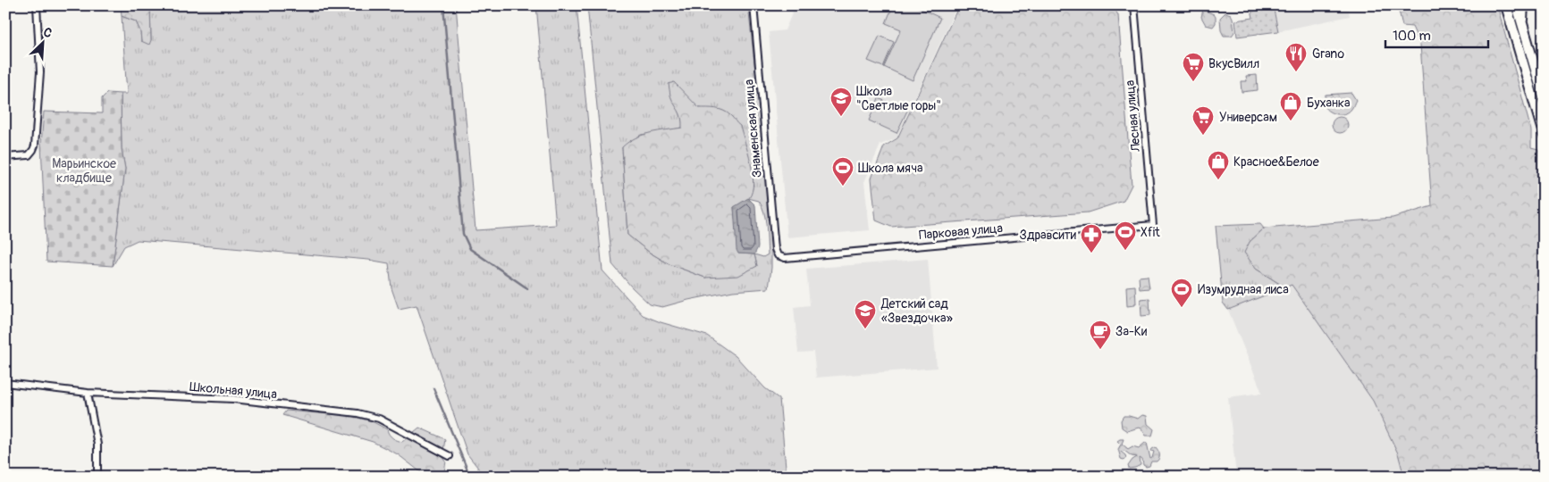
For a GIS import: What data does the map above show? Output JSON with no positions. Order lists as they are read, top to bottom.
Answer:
{
  "streets": {
    "street": [
      "Лесная улица",
      "Знаменская улица",
      "Парковая улица",
      "Школьная улица"
    ]
  },
  "crossings": [
    ["Лесная улица", "Парковая улица"],
    ["Знаменская улица", "Парковая улица"]
  ],
  "parks": ["Марьинское кладбище"],
  "places": {
    "restaurant": ["Grano"],
    "supermarket": ["ВкусВилл", "Универсам"],
    "school or university": ["Школа \"Светлые горы\"", "Детский сад «Звездочка»"],
    "shop": ["Буханка", "Красное&Белое"],
    "sports": ["Школа мяча", "Xfit", "Изумрудная лиса"],
    "pharmacy": ["Здравсити"],
    "cafe": ["За-Ки"]
  },
  "scale_bar": "100 m",
  "north": "top right"
}
